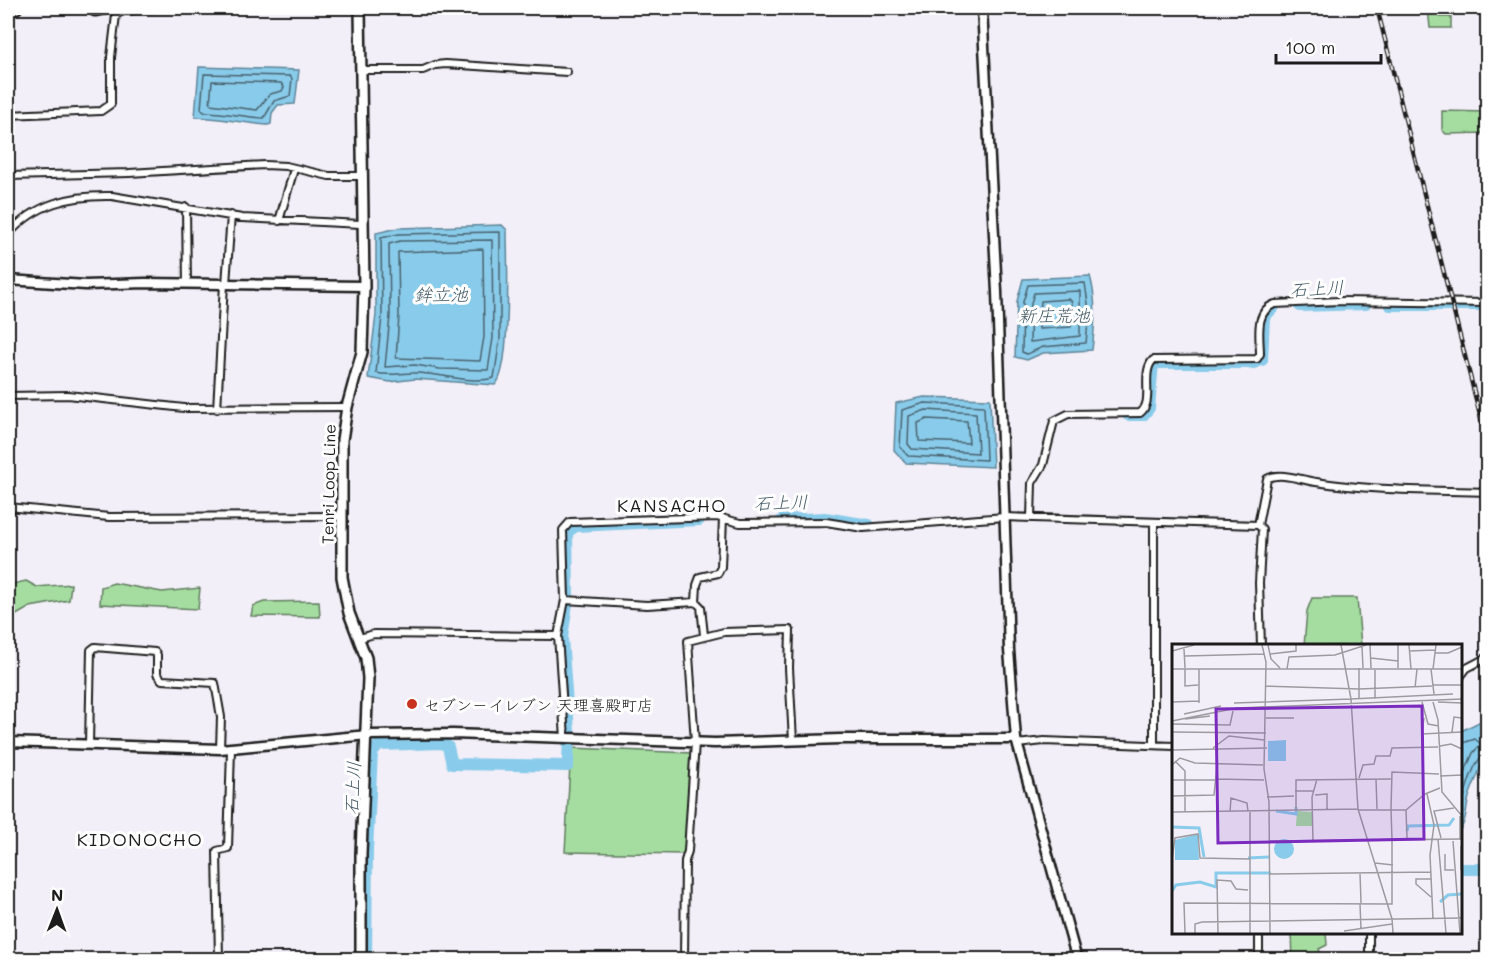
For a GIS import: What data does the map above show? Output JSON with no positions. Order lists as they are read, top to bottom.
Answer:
{
  "streets": {
    "main road": ["Tenri Loop Line"]
  },
  "districts": ["KANSACHO", "KIDONOCHO"],
  "water": ["石上川", "鉾立池", "新庄荒池"],
  "places": ["セブン－イレブン 天理喜殿町店"],
  "scale_bar": "100 m",
  "north": "top"
}
